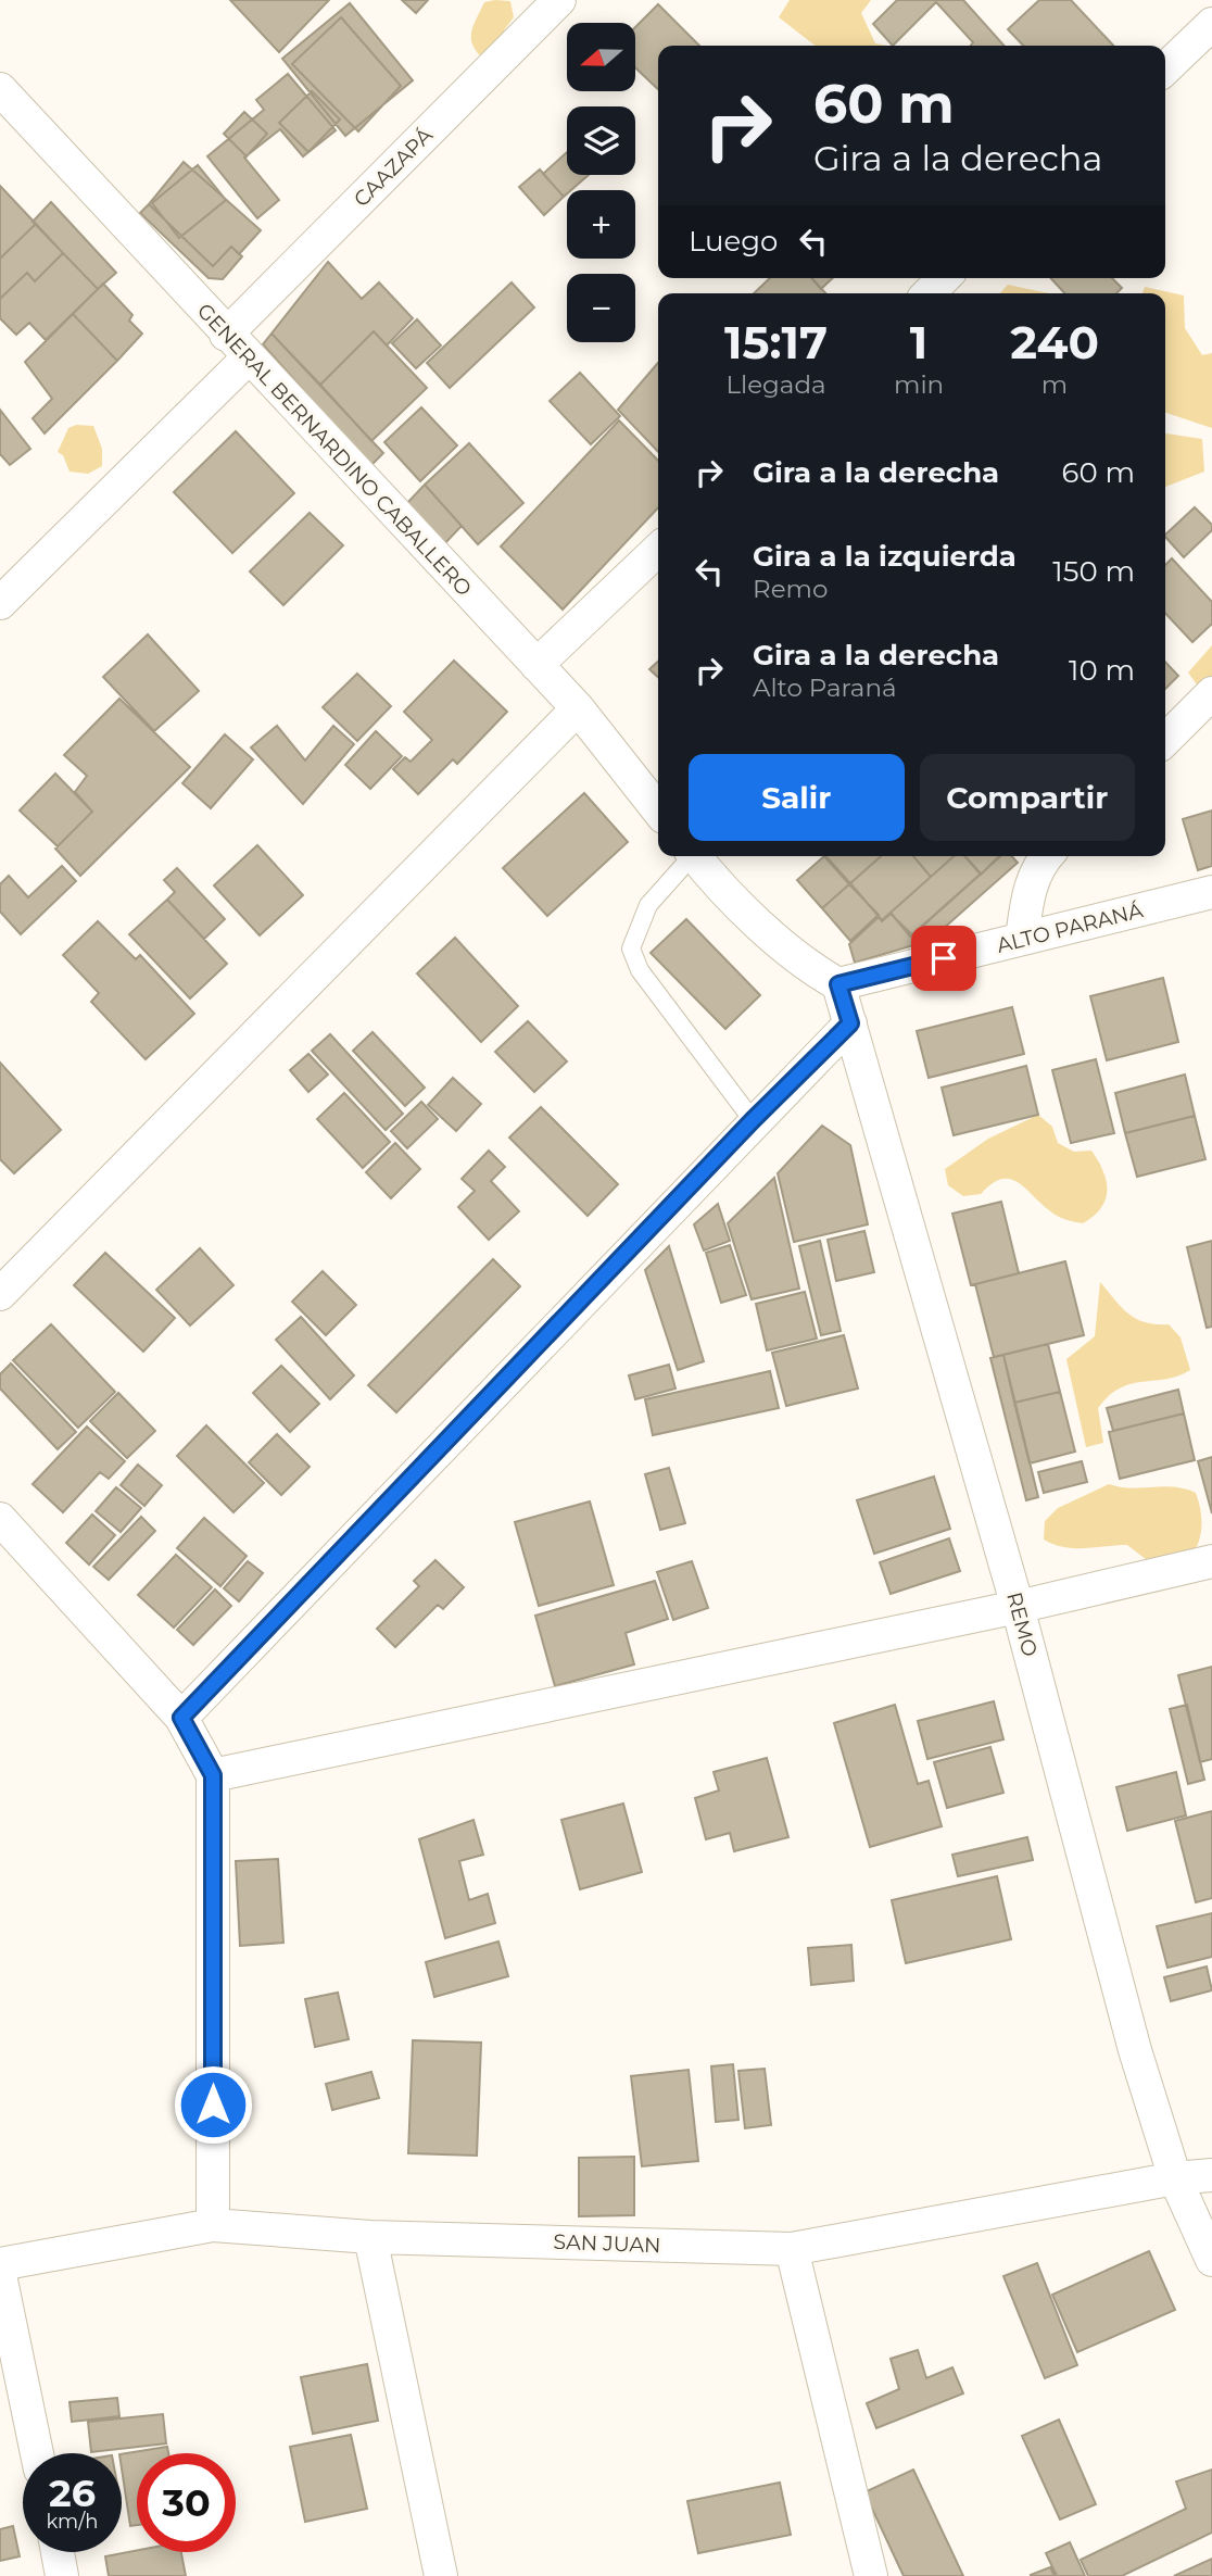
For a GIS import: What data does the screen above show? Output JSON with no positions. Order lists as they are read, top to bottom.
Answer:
{
  "streets": {
    "street": [
      "CAAZAPÁ",
      "GENERAL BERNARDINO CABALLERO",
      "ALTO PARANÁ",
      "REMO",
      "SAN JUAN"
    ]
  },
  "crossings": [
    ["CAAZAPÁ", "GENERAL BERNARDINO CABALLERO"],
    ["ALTO PARANÁ", "REMO"],
    ["REMO", "SAN JUAN"]
  ],
  "north": "left",
  "page": {
    "map_buttons": ["+", "−"],
    "turn": ["60 m", "Gira a la derecha"],
    "then": "Luego",
    "eta": [
      "15:17",
      "Llegada",
      "1",
      "min",
      "240",
      "m"
    ],
    "list": [
      {
        "name": "Gira a la derecha",
        "value": "60 m"
      },
      {
        "name": "Gira a la izquierda",
        "note": "Remo",
        "value": "150 m"
      },
      {
        "name": "Gira a la derecha",
        "note": "Alto Paraná",
        "value": "10 m"
      }
    ],
    "buttons": ["Salir", "Compartir"],
    "speed": "26 km/h",
    "limit": "30"
  }
}
